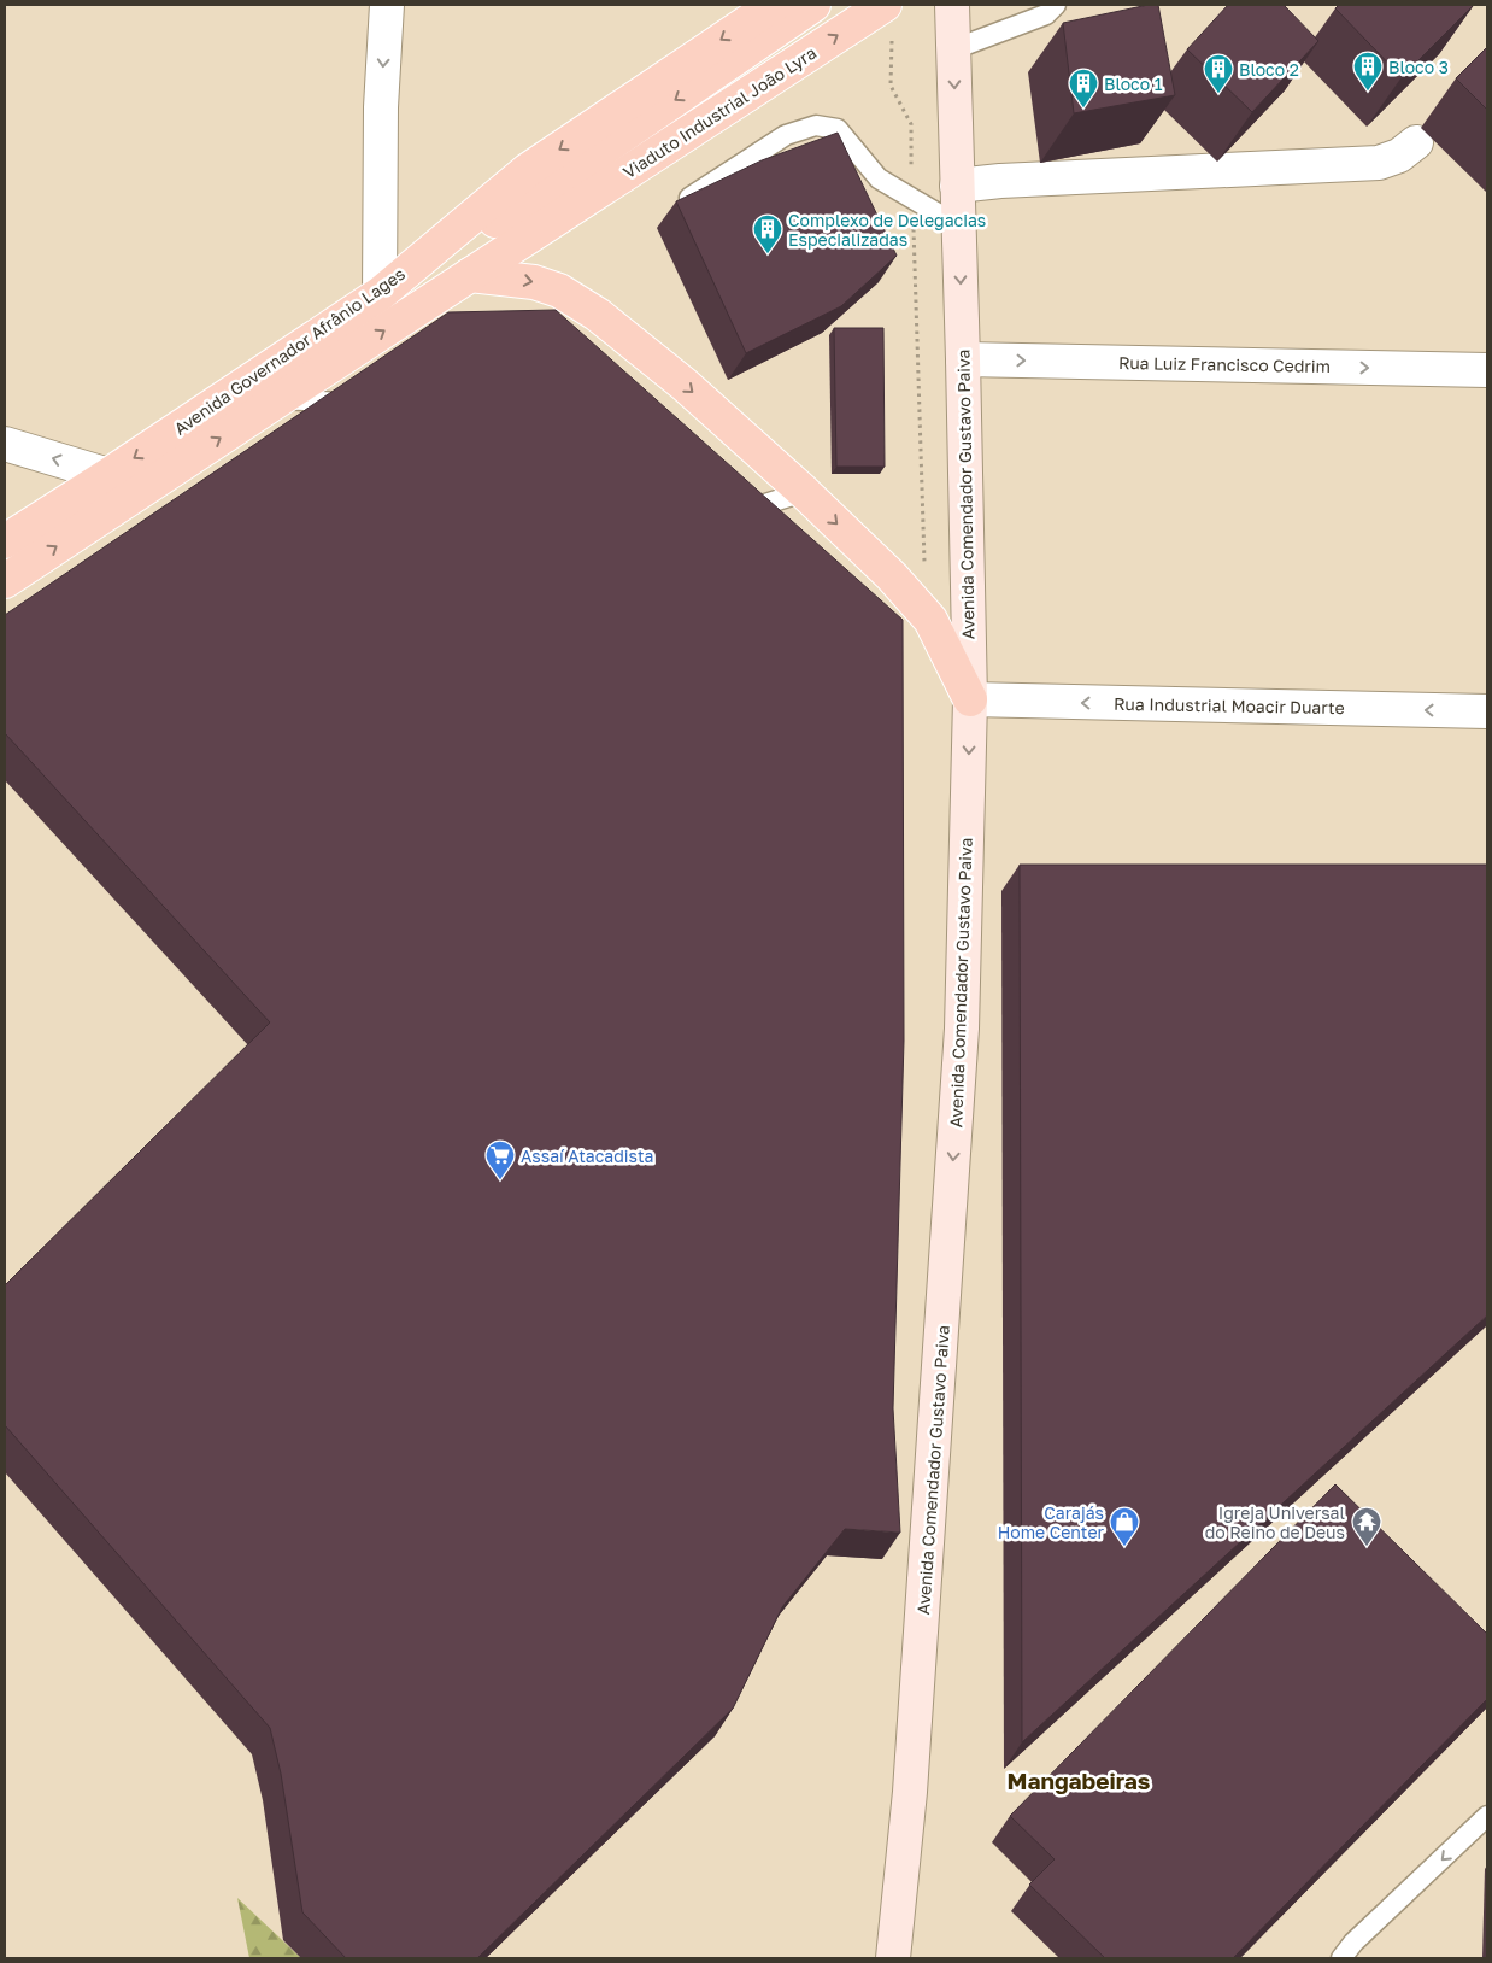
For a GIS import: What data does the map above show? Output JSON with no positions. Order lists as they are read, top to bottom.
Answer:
{
  "streets": {
    "main road": ["Viaduto Industrial João Lyra", "Avenida Governador Afrânio Lages", "Avenida Comendador Gustavo Paiva"],
    "street": ["Rua Luiz Francisco Cedrim", "Rua Industrial Moacir Duarte"]
  },
  "crossings": [
    ["Viaduto Industrial João Lyra", "Avenida Governador Afrânio Lages"],
    ["Rua Luiz Francisco Cedrim", "Avenida Comendador Gustavo Paiva"],
    ["Avenida Comendador Gustavo Paiva", "Rua Industrial Moacir Duarte"]
  ],
  "one_way": ["Avenida Comendador Gustavo Paiva", "Rua Industrial Moacir Duarte"],
  "districts": ["Mangabeiras"],
  "places": {
    "building": [
      "Bloco 3",
      "Bloco 2",
      "Bloco 1",
      "Complexo de Delegacias Especializadas"
    ],
    "supermarket": ["Assaí Atacadista"],
    "shop": ["Carajás Home Center"],
    "temple": ["Igreja Universal do Reino de Deus"]
  }
}
